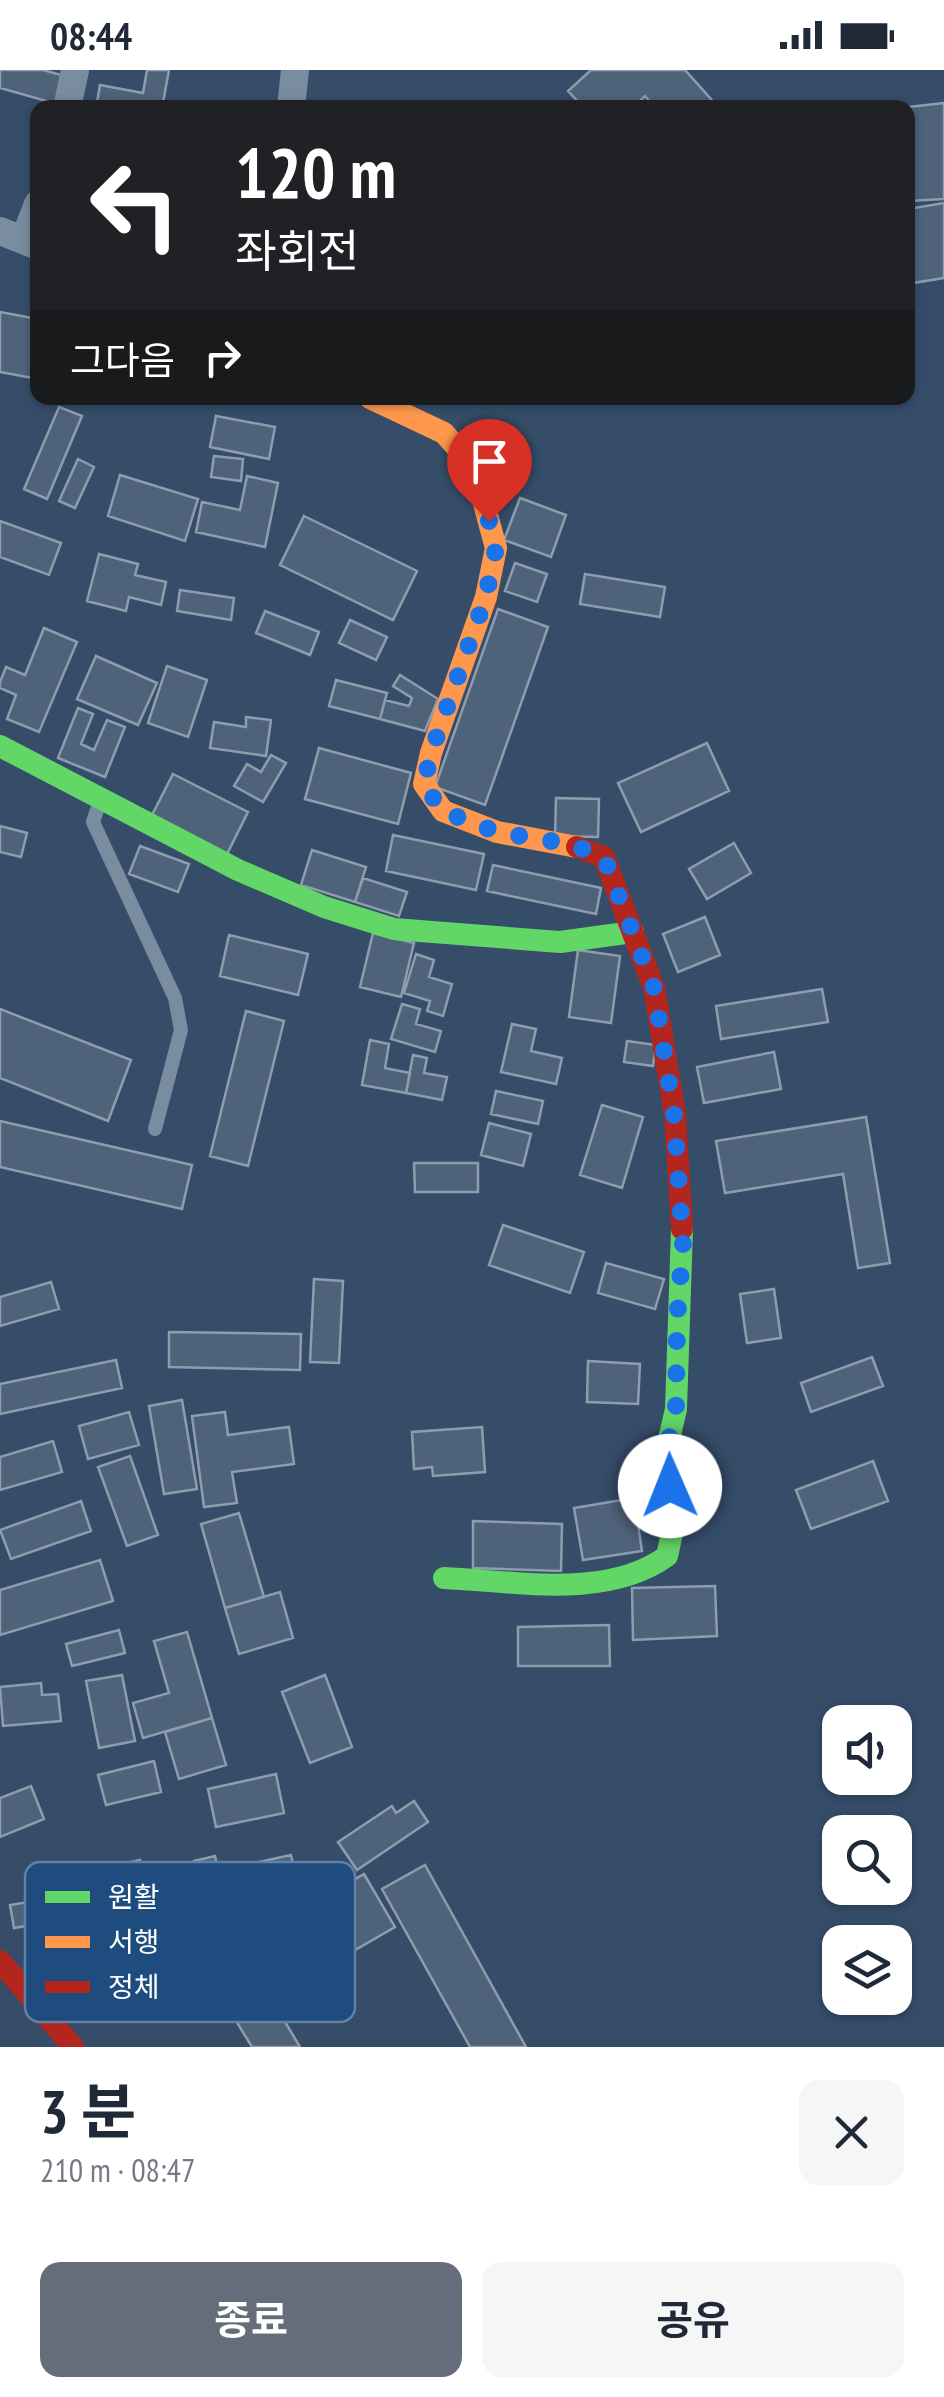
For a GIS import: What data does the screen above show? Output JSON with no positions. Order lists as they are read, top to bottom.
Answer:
{
  "legend": ["원활", "서행", "정체"],
  "page": {
    "status": "08:44",
    "turn": ["120 m", "좌회전"],
    "then": "그다음",
    "heading": ["3 분", "210 m · 08:47"],
    "buttons": ["종료", "공유"]
  }
}
